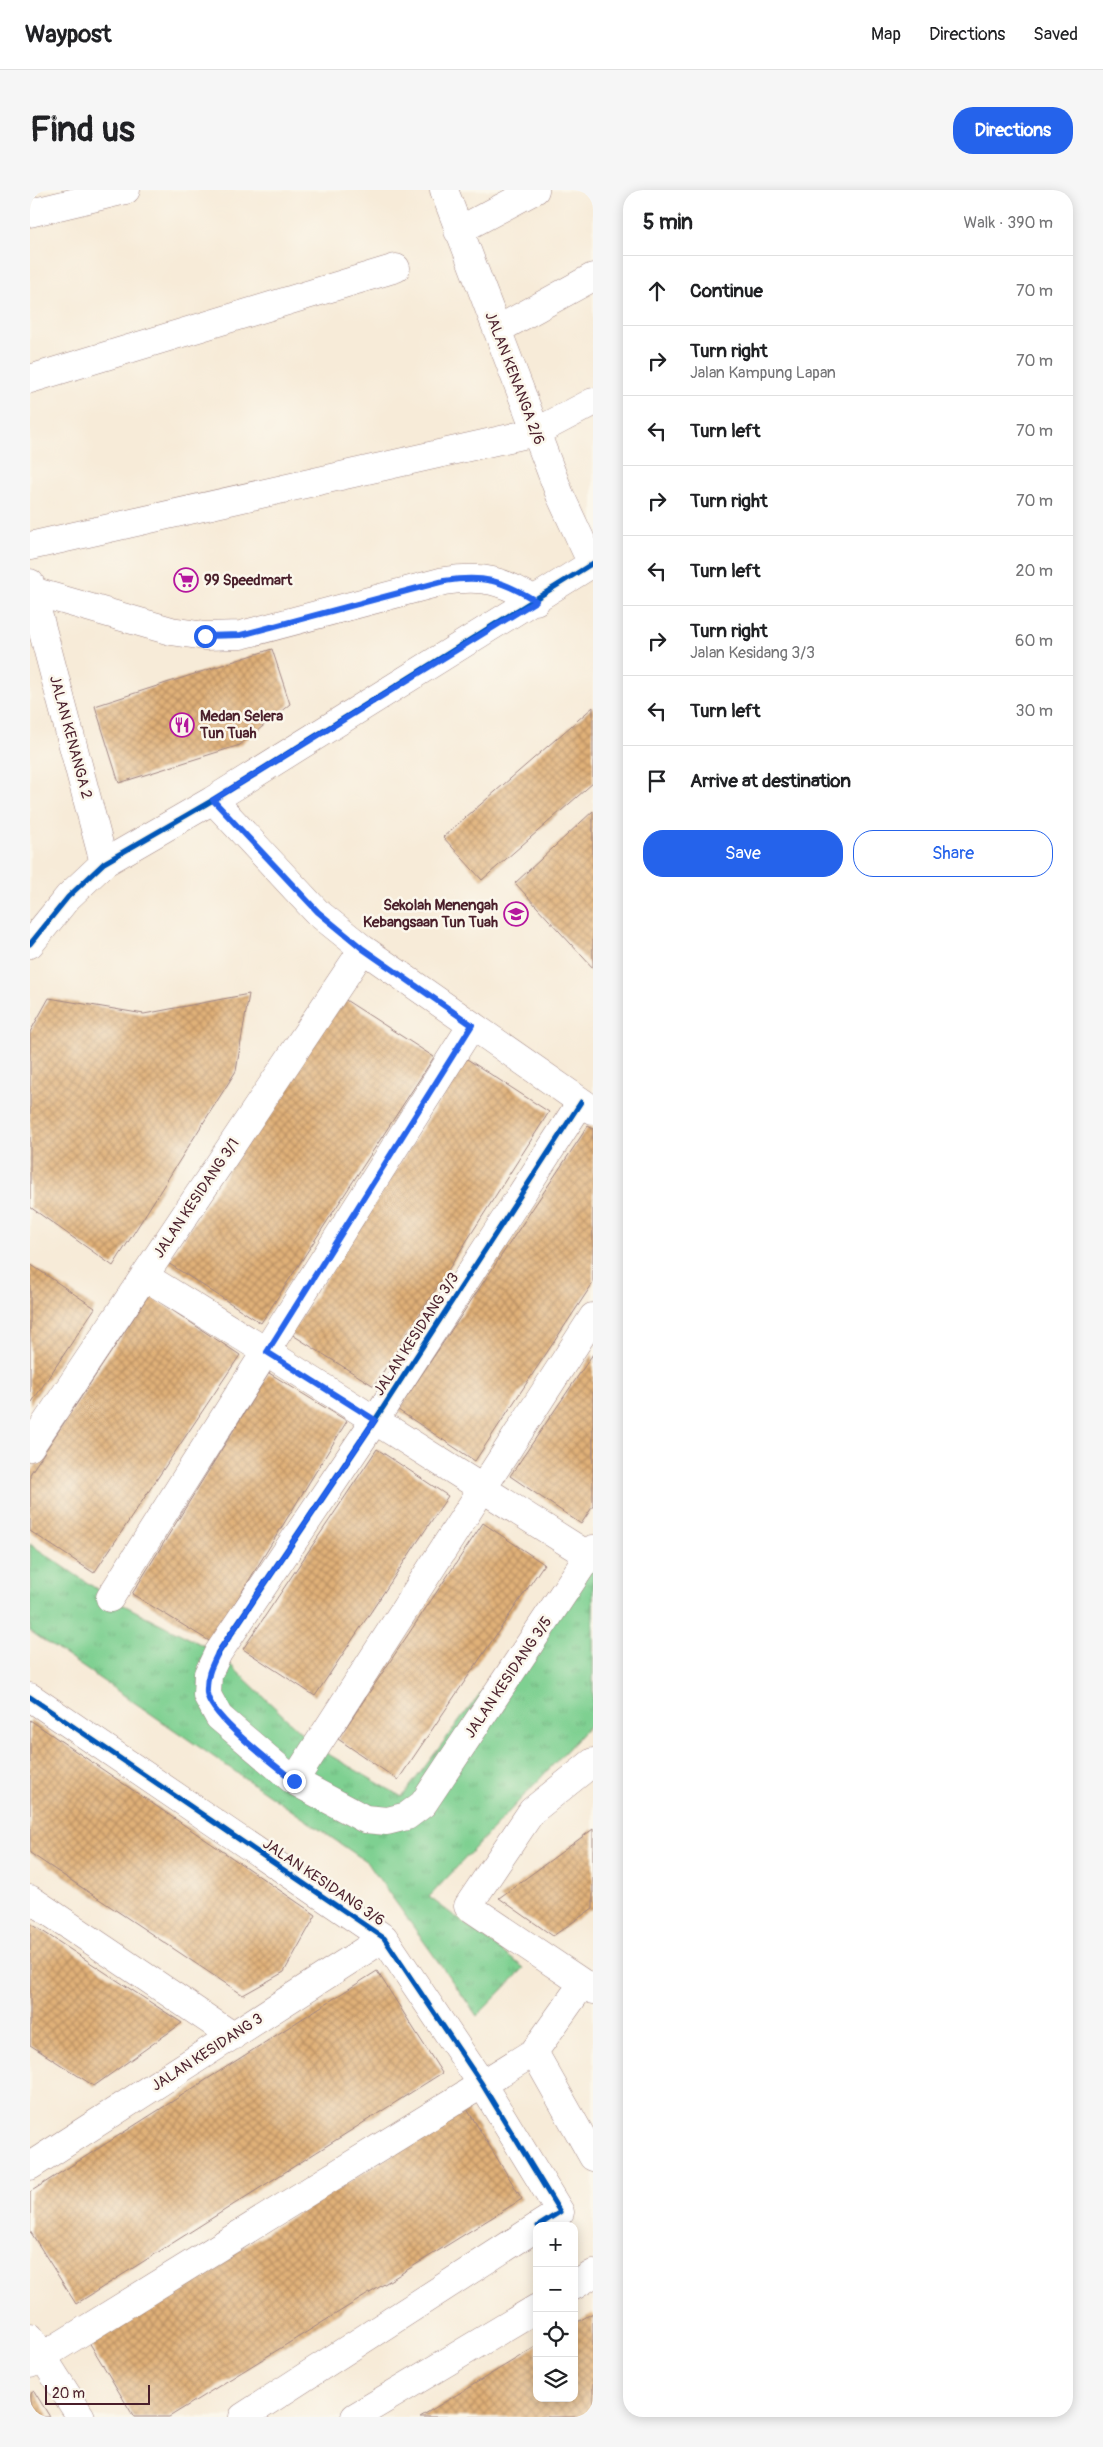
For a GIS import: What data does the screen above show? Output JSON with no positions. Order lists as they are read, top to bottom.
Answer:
{
  "streets": {
    "street": [
      "JALAN KENANGA 2/6",
      "JALAN KENANGA 2",
      "JALAN KESIDANG 3/1",
      "JALAN KESIDANG 3/3",
      "JALAN KESIDANG 3/5",
      "JALAN KESIDANG 3/6",
      "JALAN KESIDANG 3"
    ]
  },
  "crossings": [
    ["JALAN KESIDANG 3/3", "JALAN KESIDANG 3/5"],
    ["JALAN KESIDANG 3/6", "JALAN KESIDANG 3"]
  ],
  "places": {
    "supermarket": ["99 Speedmart"],
    "restaurant": ["Medan Selera Tun Tuah"],
    "school or university": ["Sekolah Menengah Kebangsaan Tun Tuah"]
  },
  "scale_bar": "20 m",
  "page": {
    "header": "Waypost",
    "nav": ["Map", "Directions", "Saved"],
    "buttons": [
      "Directions",
      ["Save", "Share"]
    ],
    "title": "Find us",
    "heading": ["5 min", "Walk · 390 m"],
    "list": [
      ["Continue", "70 m"],
      ["Turn right", "Jalan Kampung Lapan", "70 m"],
      ["Turn left", "70 m"],
      ["Turn right", "70 m"],
      ["Turn left", "20 m"],
      ["Turn right", "Jalan Kesidang 3/3", "60 m"],
      ["Turn left", "30 m"],
      "Arrive at destination"
    ],
    "map_buttons": ["+", "−"],
    "scale": "20 m"
  }
}
